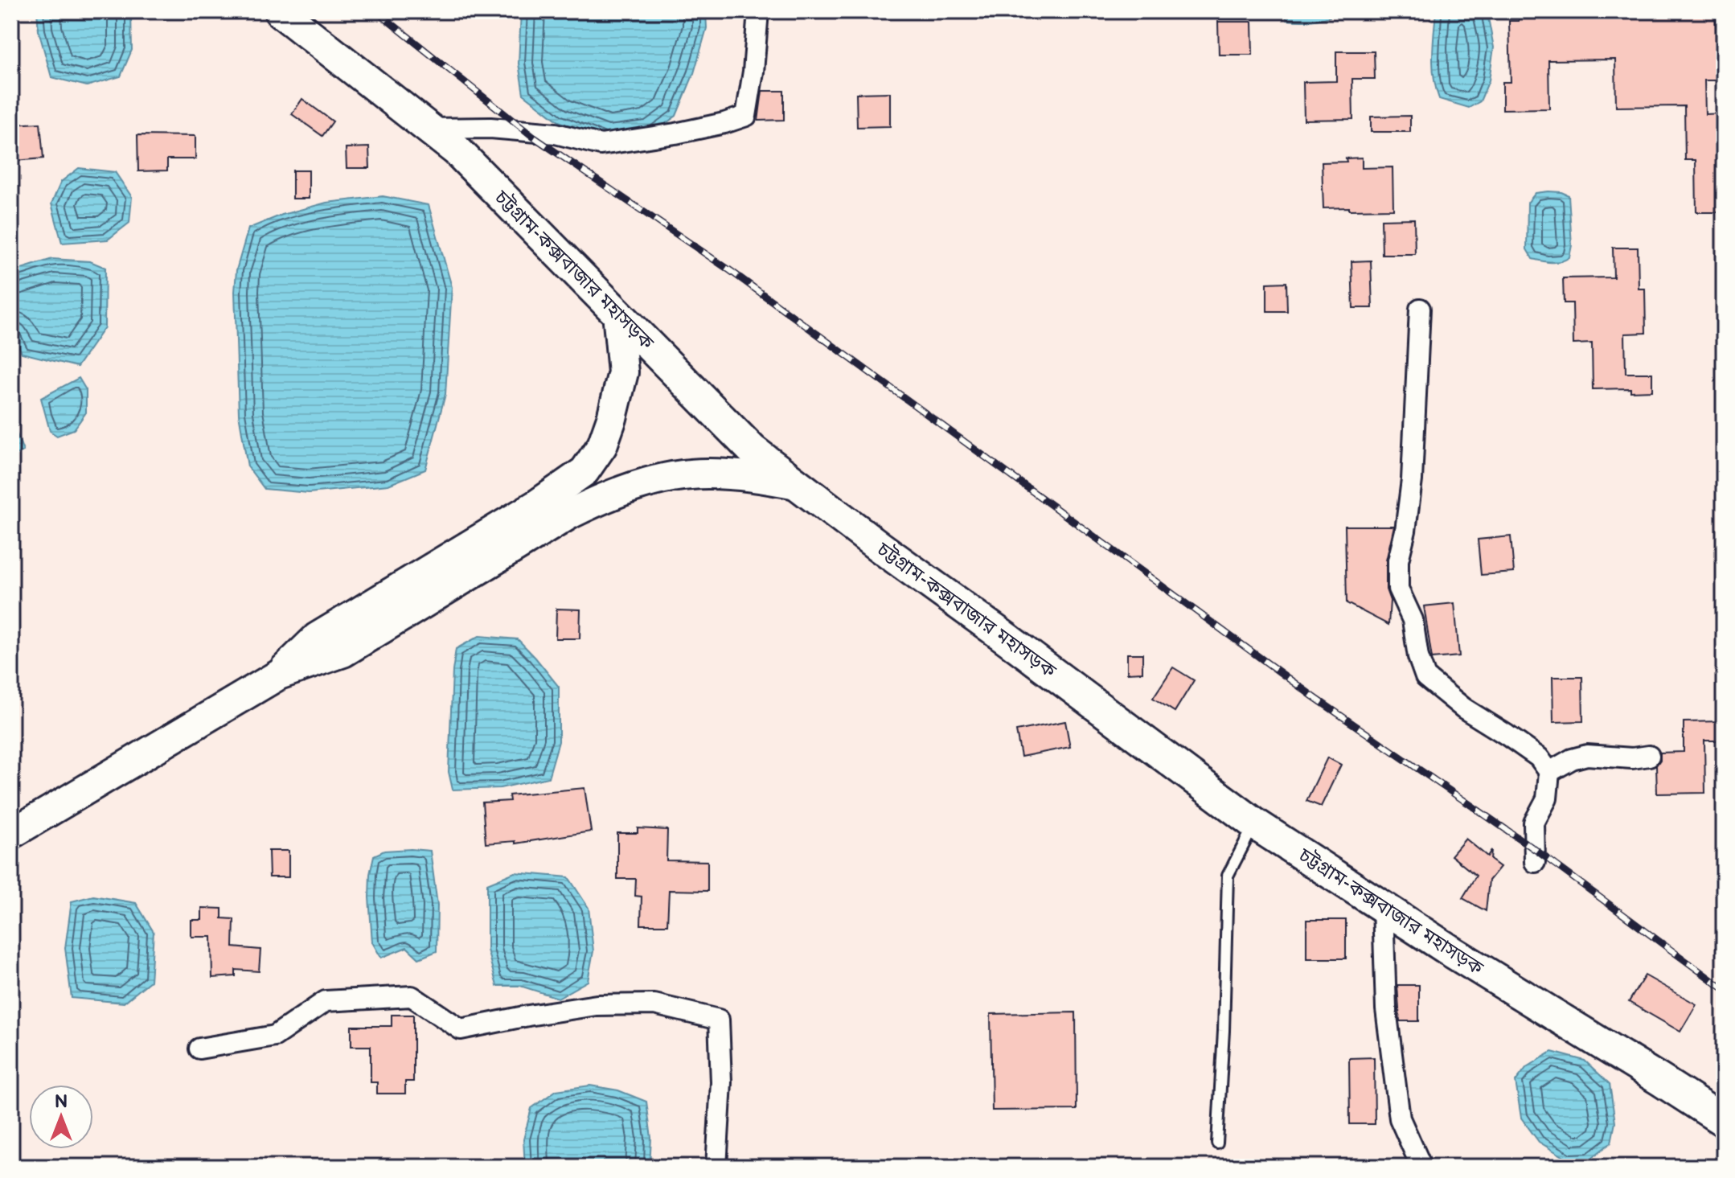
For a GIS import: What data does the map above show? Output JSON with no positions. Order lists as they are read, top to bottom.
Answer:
{
  "streets": {
    "highway": ["চট্টগ্রাম-কক্সবাজার মহাসড়ক"]
  },
  "north": "top"
}
